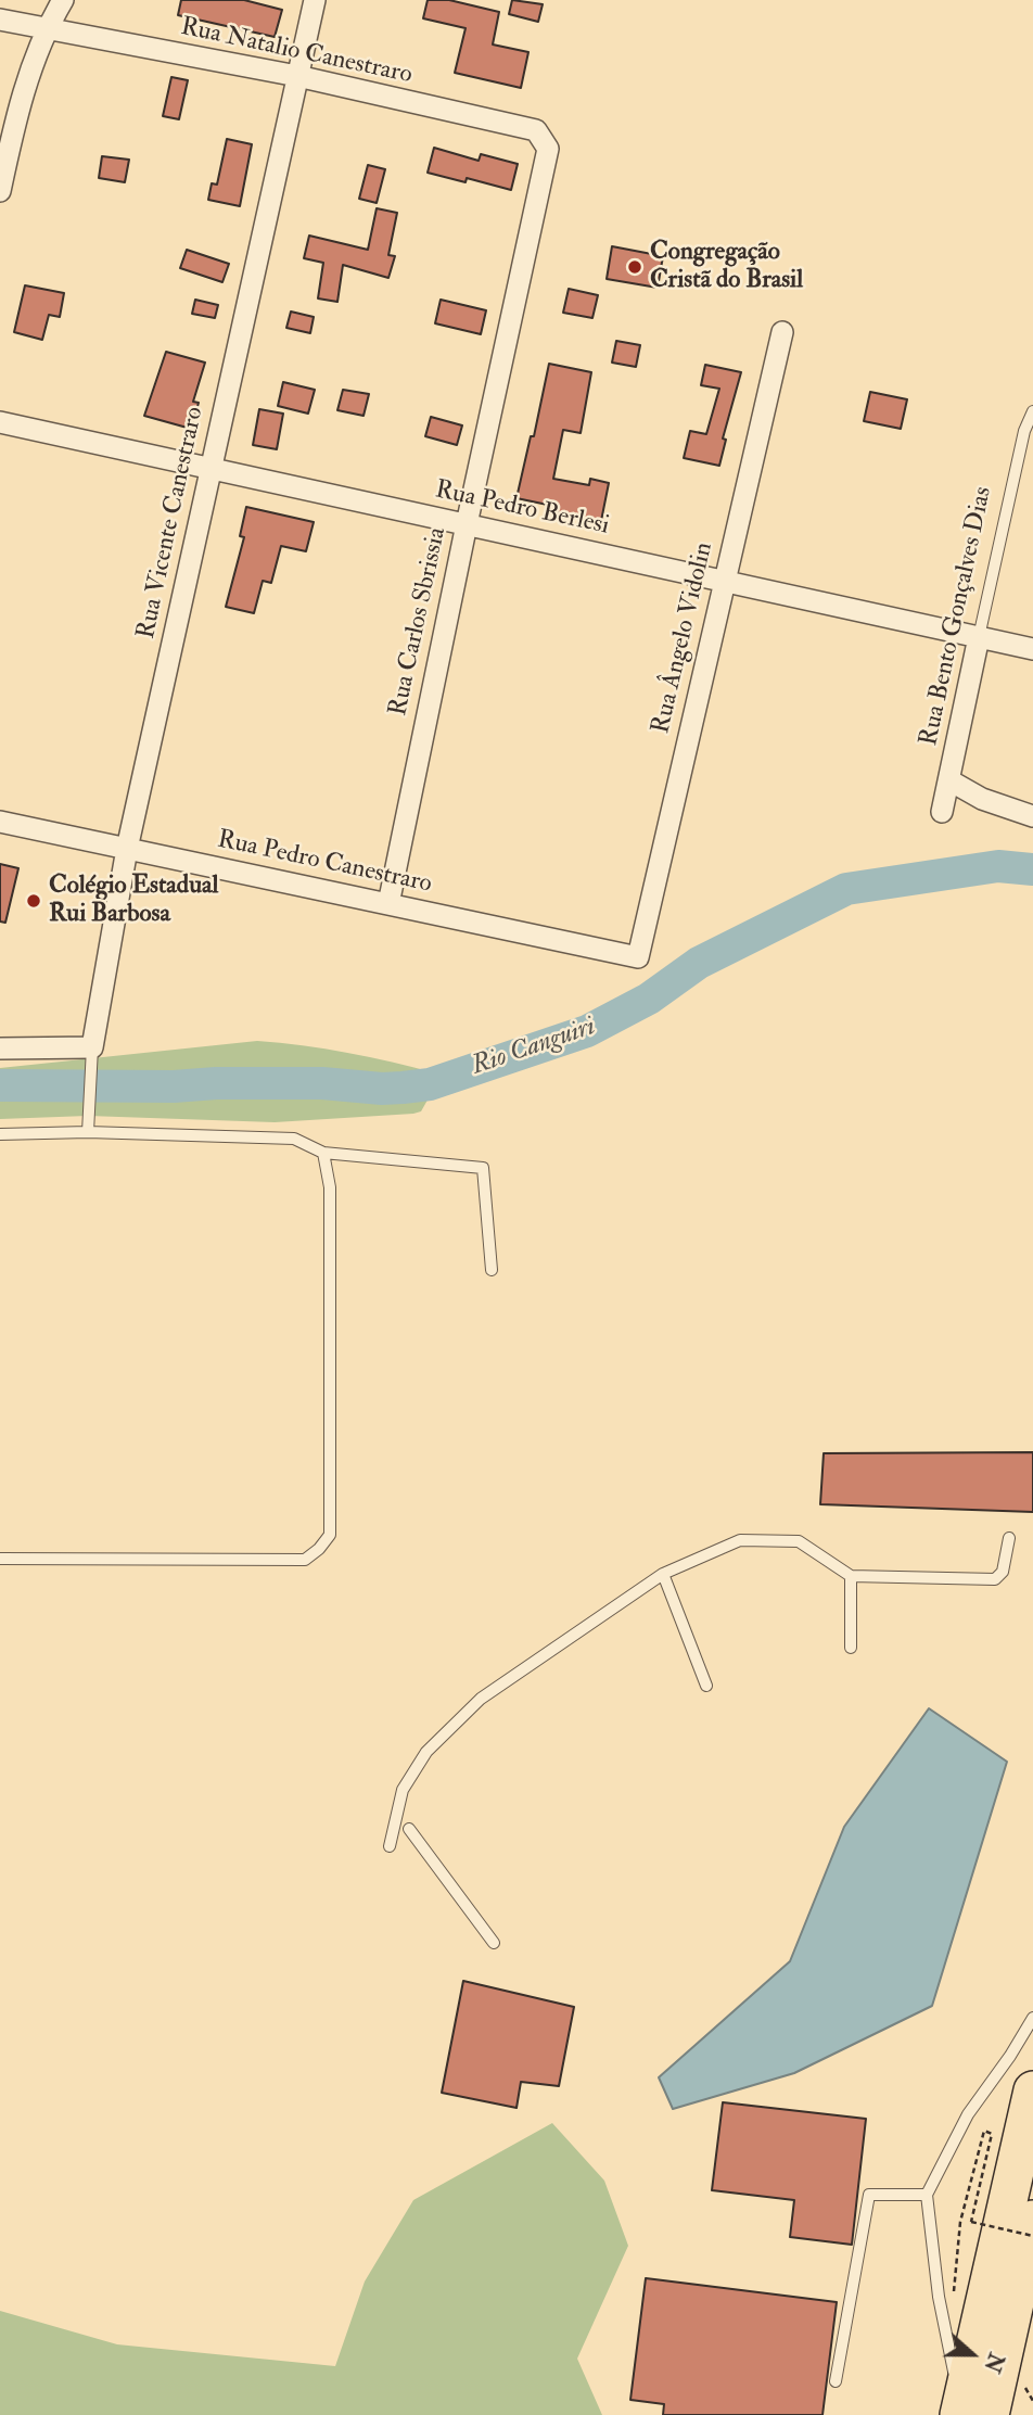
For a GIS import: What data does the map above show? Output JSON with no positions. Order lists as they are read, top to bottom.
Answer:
{
  "streets": {
    "street": [
      "Rua Natalio Canestraro",
      "Rua Pedro Berlesi",
      "Rua Vicente Canestraro",
      "Rua Bento Gonçalves Dias",
      "Rua Carlos Sbrissia",
      "Rua Ângelo Vidolin",
      "Rua Pedro Canestraro"
    ]
  },
  "crossings": [
    ["Rua Natalio Canestraro", "Rua Vicente Canestraro"],
    ["Rua Natalio Canestraro", "Rua Carlos Sbrissia"],
    ["Rua Pedro Berlesi", "Rua Vicente Canestraro"],
    ["Rua Pedro Berlesi", "Rua Bento Gonçalves Dias"],
    ["Rua Pedro Berlesi", "Rua Carlos Sbrissia"],
    ["Rua Pedro Berlesi", "Rua Ângelo Vidolin"],
    ["Rua Vicente Canestraro", "Rua Pedro Canestraro"],
    ["Rua Carlos Sbrissia", "Rua Pedro Canestraro"],
    ["Rua Ângelo Vidolin", "Rua Pedro Canestraro"]
  ],
  "water": ["Rio Canguiri"],
  "places": ["Congregação Cristã do Brasil", "Colégio Estadual Rui Barbosa"],
  "north": "right"
}
